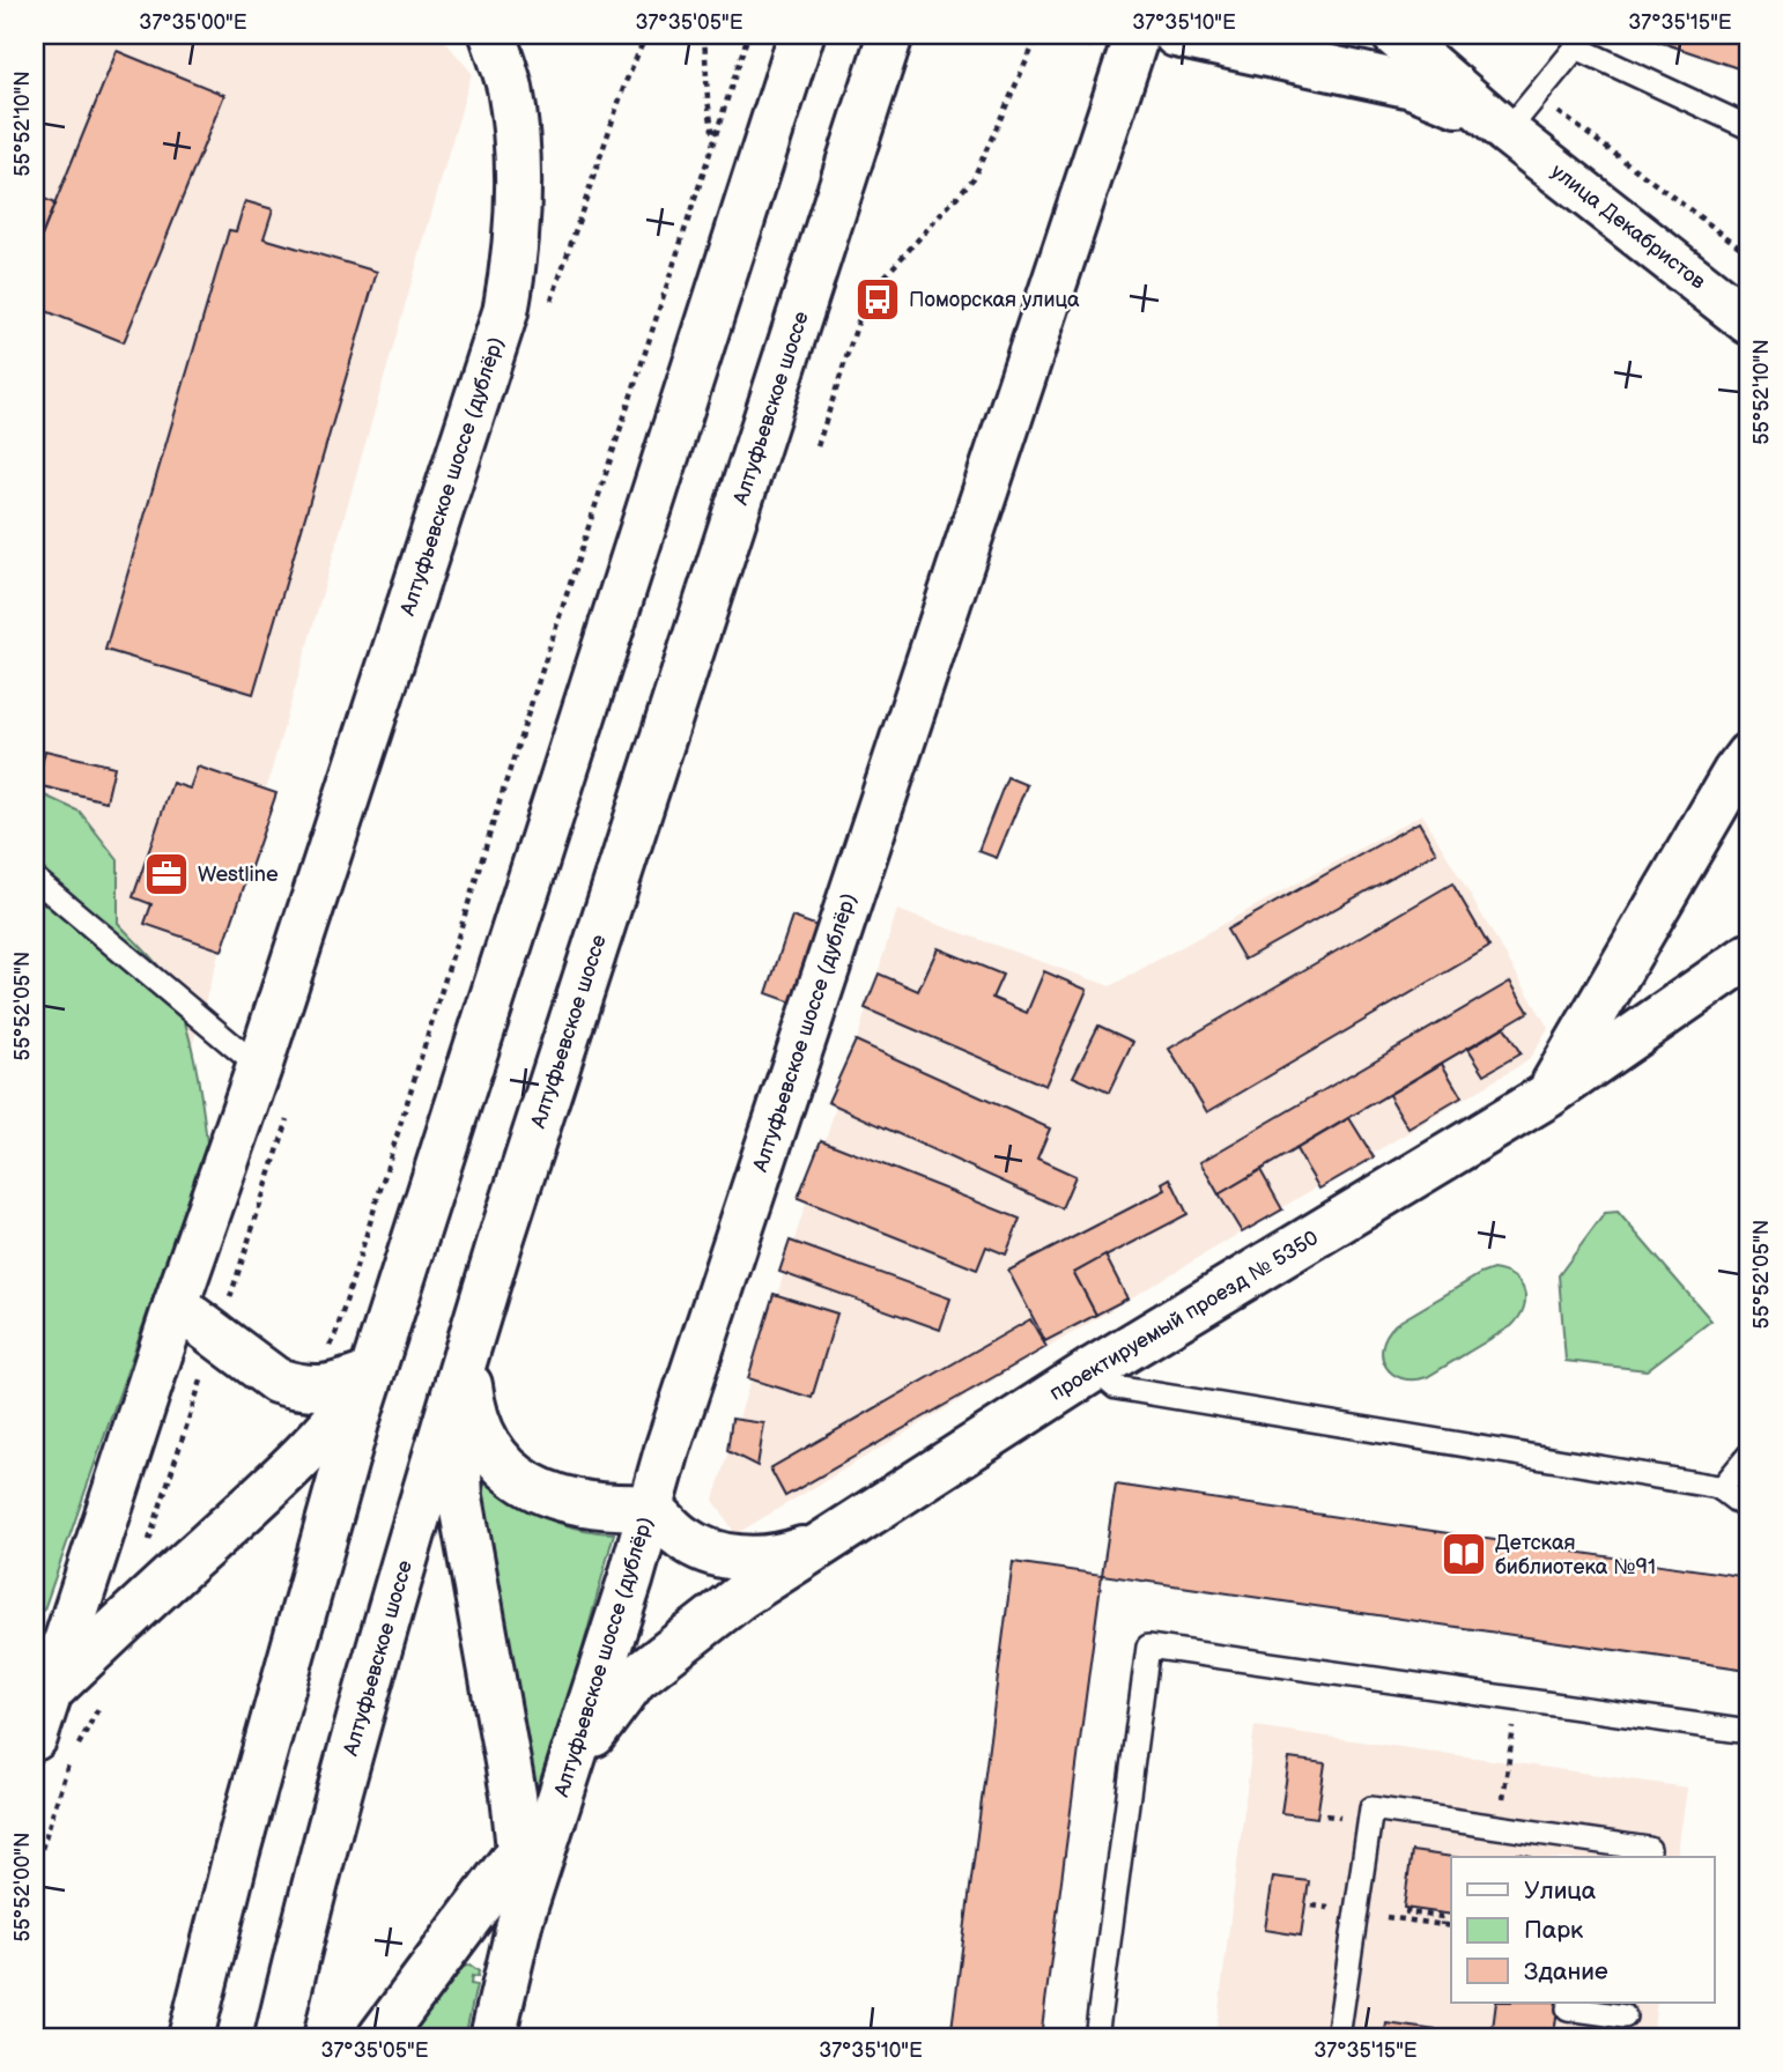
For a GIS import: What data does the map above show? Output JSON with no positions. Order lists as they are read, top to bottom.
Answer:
{
  "streets": {
    "main road": [
      "улица Декабристов",
      "Алтуфьевское шоссе",
      "Алтуфьевское шоссе (дублёр)",
      "проектируемый проезд № 5350"
    ]
  },
  "crossings": [
    ["Алтуфьевское шоссе (дублёр)", "проектируемый проезд № 5350"]
  ],
  "places": {
    "bus stop": ["Поморская улица"],
    "office": ["Westline"],
    "library": ["Детская библиотека №91"]
  },
  "legend": ["Улица", "Парк", "Здание"],
  "coordinates": [
    "37°35'00\"E",
    "37°35'05\"E",
    "37°35'10\"E",
    "37°35'15\"E",
    "55°52'10\"N",
    "55°52'05\"N",
    "55°52'00\"N"
  ]
}
